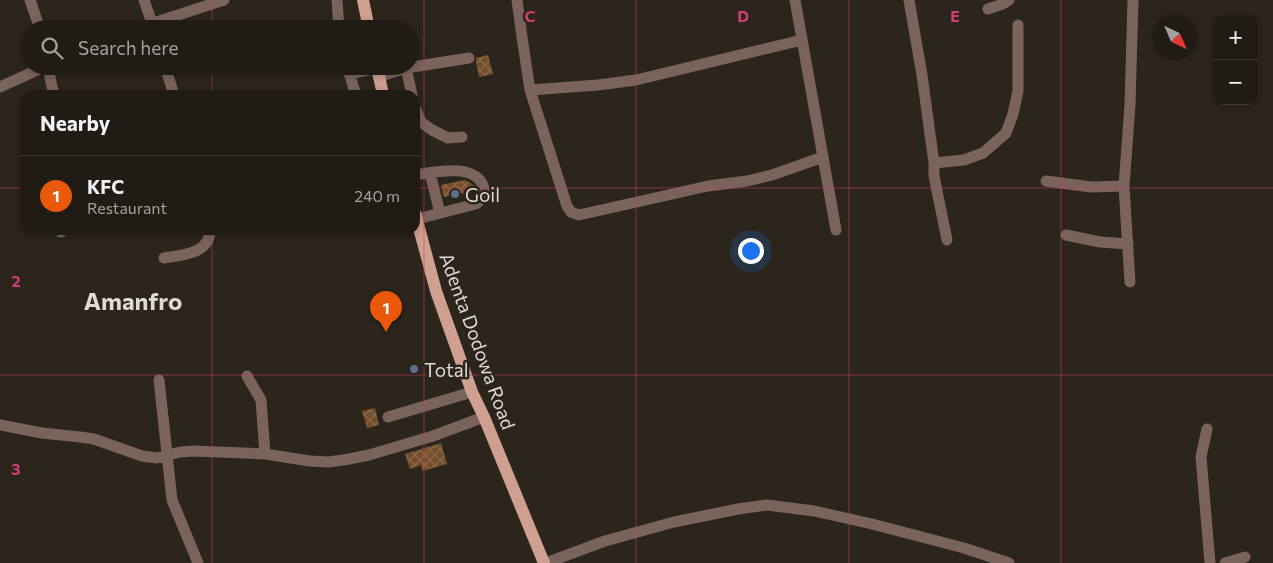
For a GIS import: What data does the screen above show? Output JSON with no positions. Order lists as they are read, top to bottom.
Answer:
{
  "streets": {
    "main road": ["Adenta Dodowa Road"]
  },
  "districts": ["Amanfro"],
  "places": ["Goil", "Total"],
  "north": "bottom right",
  "page": {
    "map_buttons": ["+", "−"],
    "search": "Search here",
    "heading": "Nearby",
    "list": [
      {
        "mark": "1",
        "name": "KFC",
        "note": "Restaurant",
        "value": "240 m"
      }
    ],
    "pins": "1"
  },
  "grid": {
    "columns": ["C", "D", "E"],
    "rows": ["2", "3"]
  }
}
